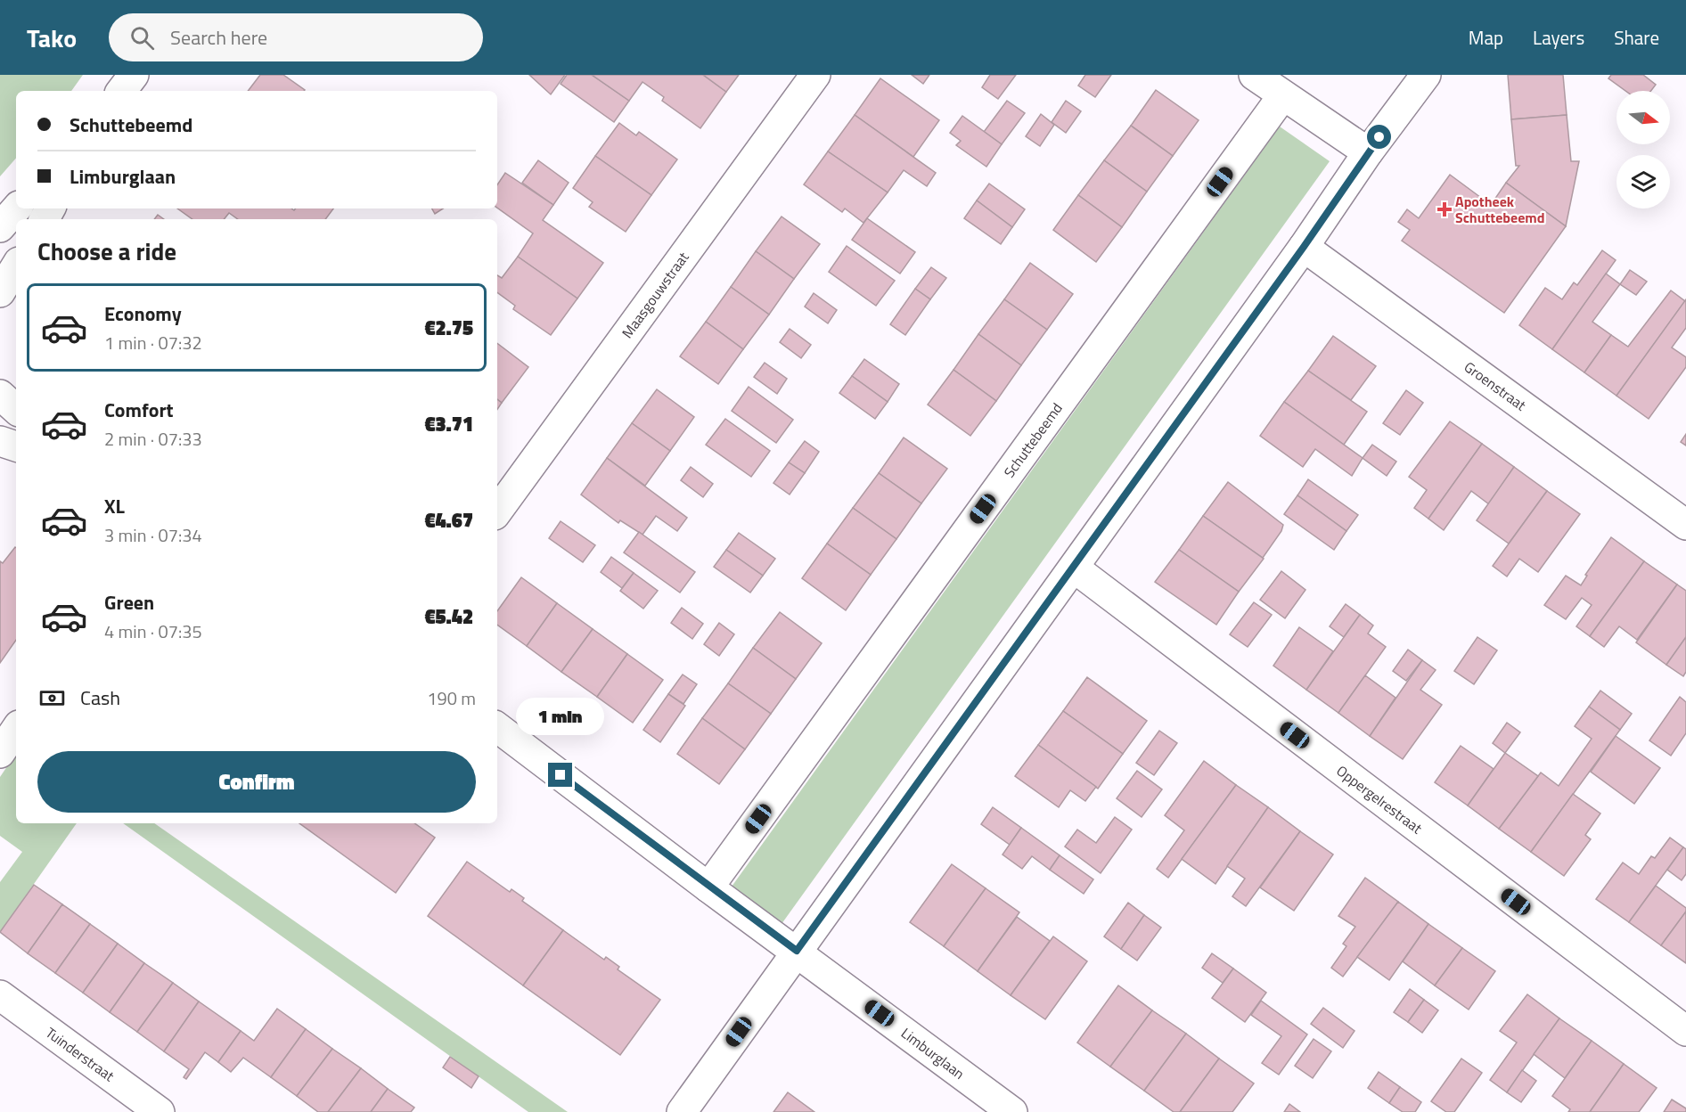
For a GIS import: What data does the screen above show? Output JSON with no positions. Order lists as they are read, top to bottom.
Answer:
{
  "streets": {
    "street": [
      "Maasgouwstraat",
      "Groenstraat",
      "Schuttebeemd",
      "Oppergelrestraat",
      "Limburglaan",
      "Tuinderstraat"
    ]
  },
  "crossings": [
    ["Schuttebeemd", "Limburglaan"]
  ],
  "places": {
    "health": ["Apotheek Schuttebeemd"]
  },
  "north": "right",
  "page": {
    "header": "Tako",
    "search": "Search here",
    "nav": ["Map", "Layers", "Share"],
    "banner": ["Schuttebeemd", "Limburglaan"],
    "heading": "Choose a ride",
    "list": [
      {
        "name": "Economy",
        "note": "1 min · 07:32",
        "value": "€2.75"
      },
      {
        "name": "Comfort",
        "note": "2 min · 07:33",
        "value": "€3.71"
      },
      {
        "name": "XL",
        "note": "3 min · 07:34",
        "value": "€4.67"
      },
      {
        "name": "Green",
        "note": "4 min · 07:35",
        "value": "€5.42"
      }
    ],
    "pay": ["Cash", "190 m"],
    "bubble": "1 min",
    "buttons": "Confirm"
  }
}
